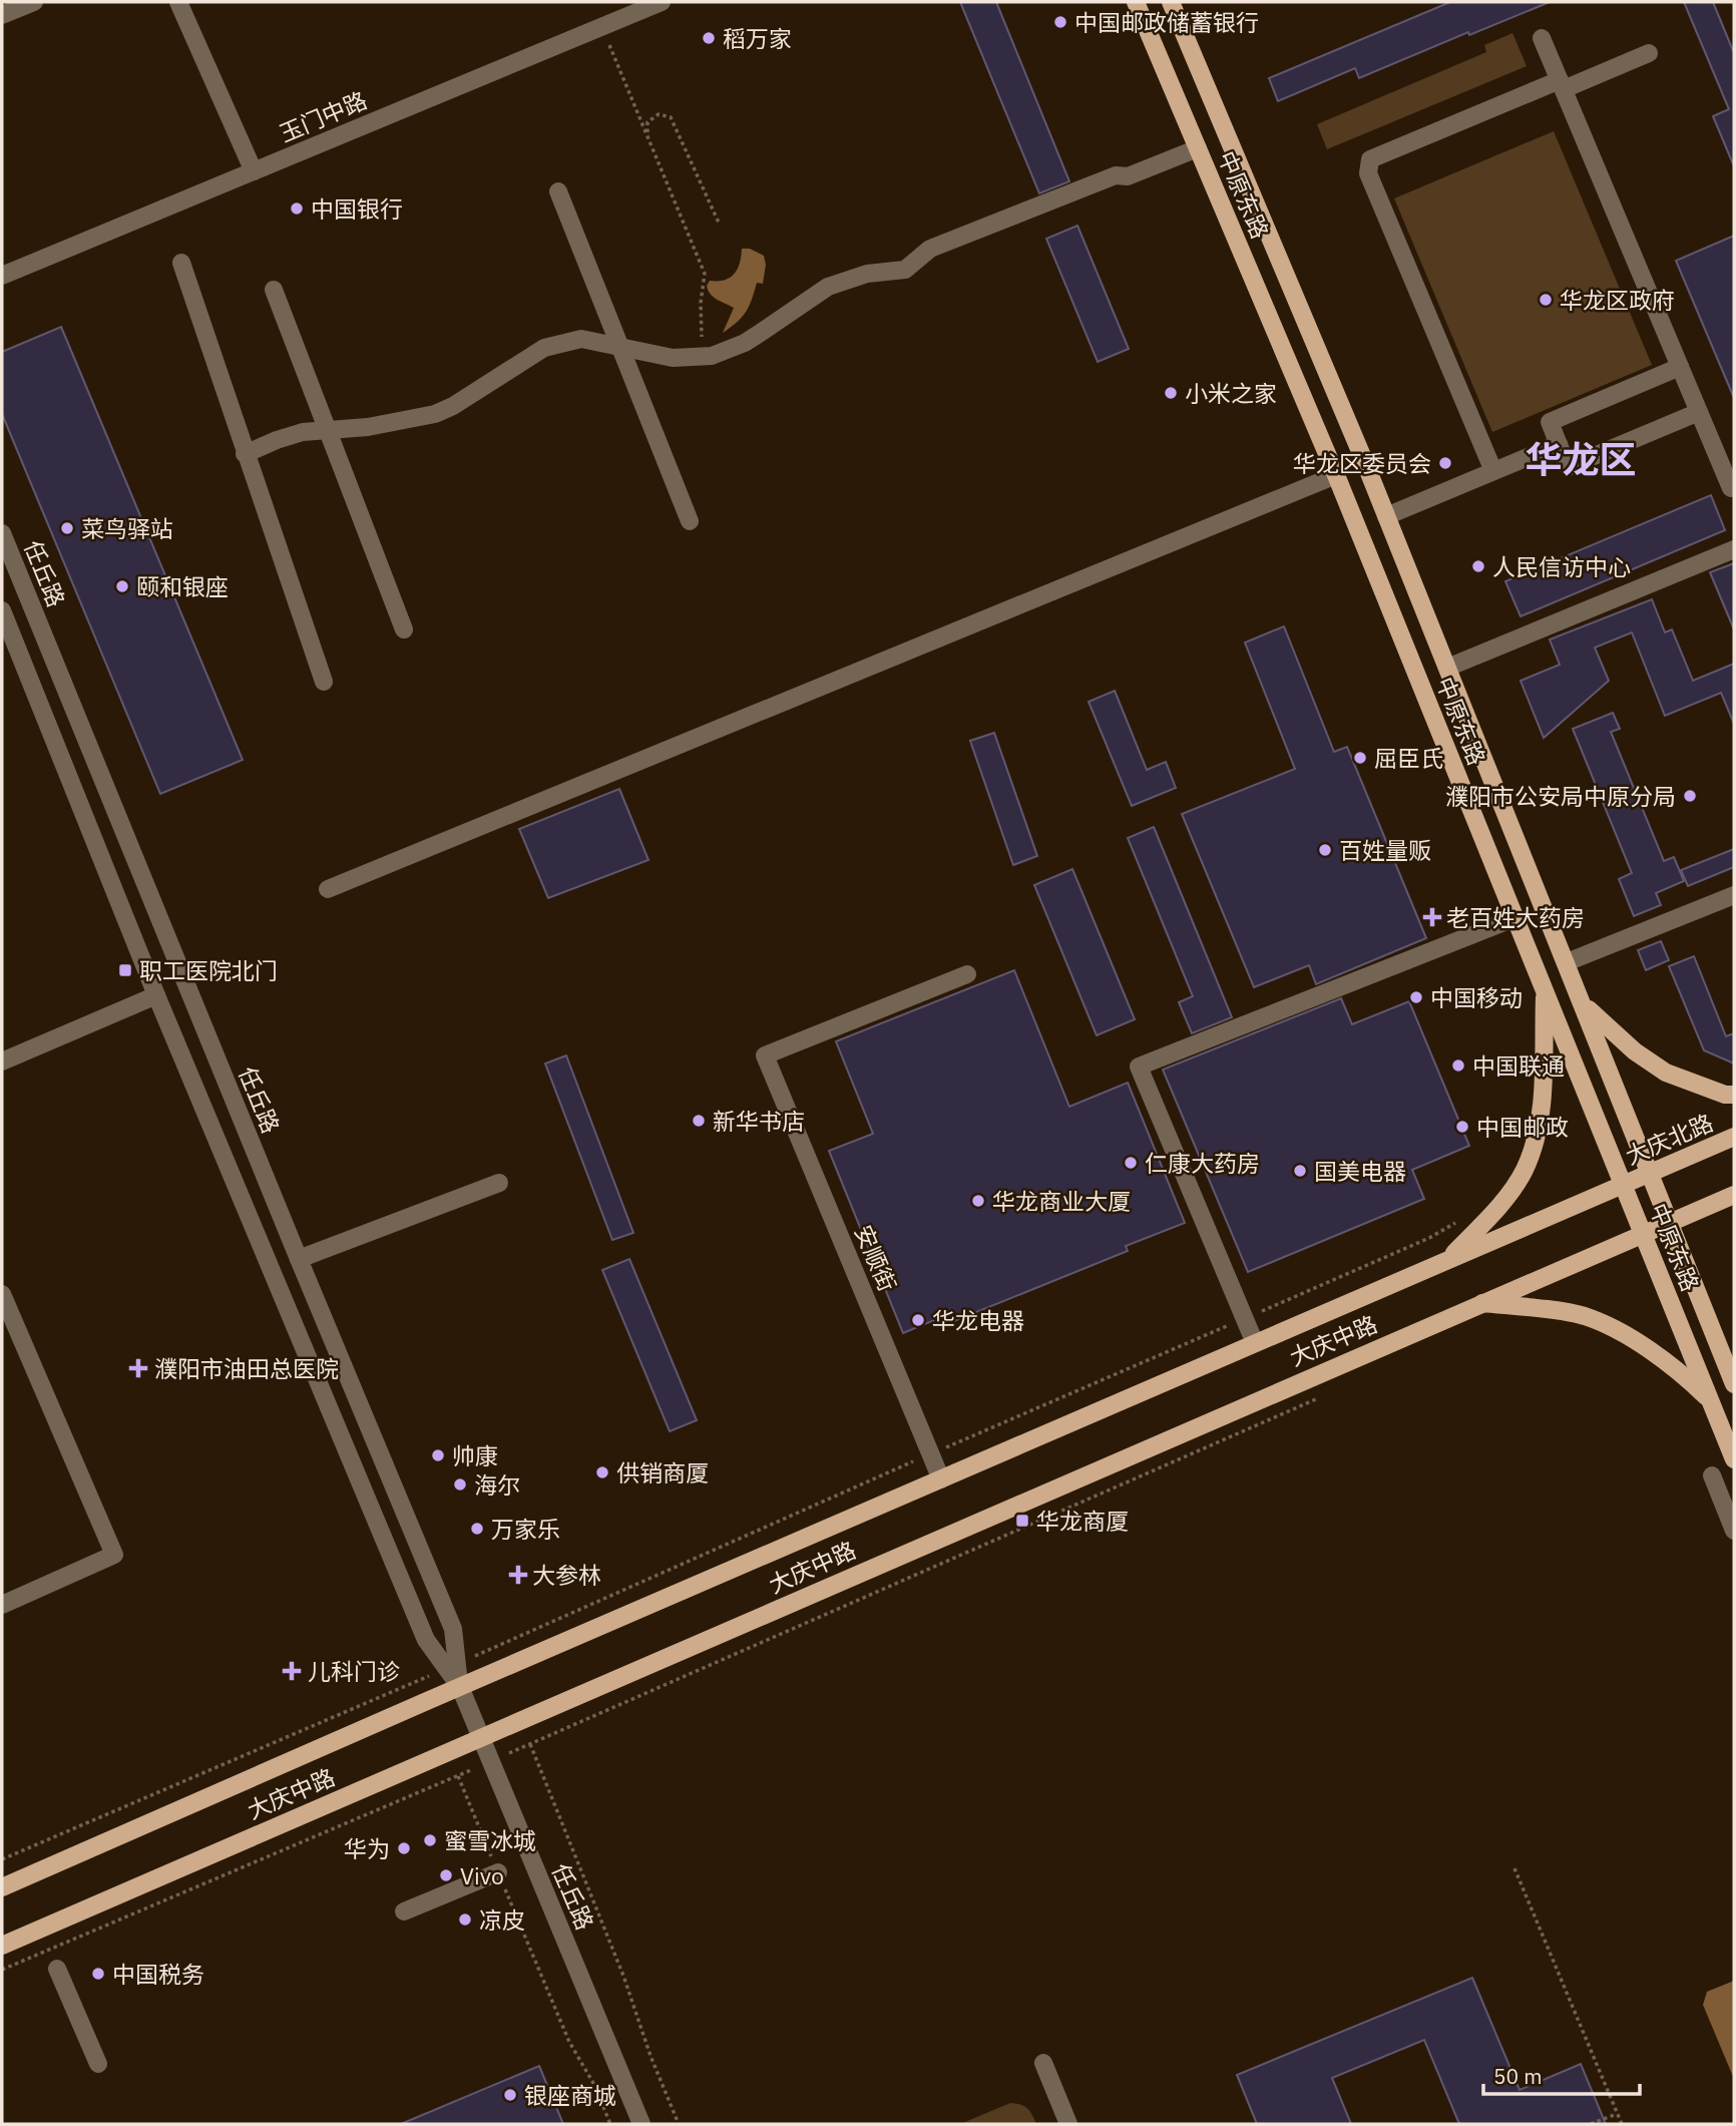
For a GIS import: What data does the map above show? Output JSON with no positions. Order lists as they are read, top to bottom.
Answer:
{
  "streets": {
    "main road": ["中原东路", "大庆北路", "大庆中路"],
    "street": ["玉门中路", "任丘路", "安顺街"]
  },
  "crossings": [
    ["中原东路", "大庆北路"],
    ["中原东路", "大庆中路"],
    ["任丘路", "大庆中路"],
    ["大庆北路", "大庆中路"],
    ["安顺街", "大庆中路"]
  ],
  "districts": ["华龙区"],
  "places": {
    "other": [
      "中国邮政储蓄银行",
      "稻万家",
      "中国银行",
      "华龙区政府",
      "小米之家",
      "华龙区委员会",
      "菜鸟驿站",
      "人民信访中心",
      "颐和银座",
      "屈臣氏",
      "濮阳市公安局中原分局",
      "百姓量贩",
      "中国移动",
      "中国联通",
      "新华书店",
      "中国邮政",
      "仁康大药房",
      "国美电器",
      "华龙商业大厦",
      "华龙电器",
      "帅康",
      "供销商厦",
      "海尔",
      "万家乐",
      "蜜雪冰城",
      "华为",
      "Vivo",
      "凉皮",
      "中国税务",
      "银座商城"
    ],
    "health": [
      "老百姓大药房",
      "濮阳市油田总医院",
      "大参林",
      "儿科门诊"
    ],
    "transit": ["职工医院北门", "华龙商厦"]
  },
  "scale_bar": "50 m"
}
